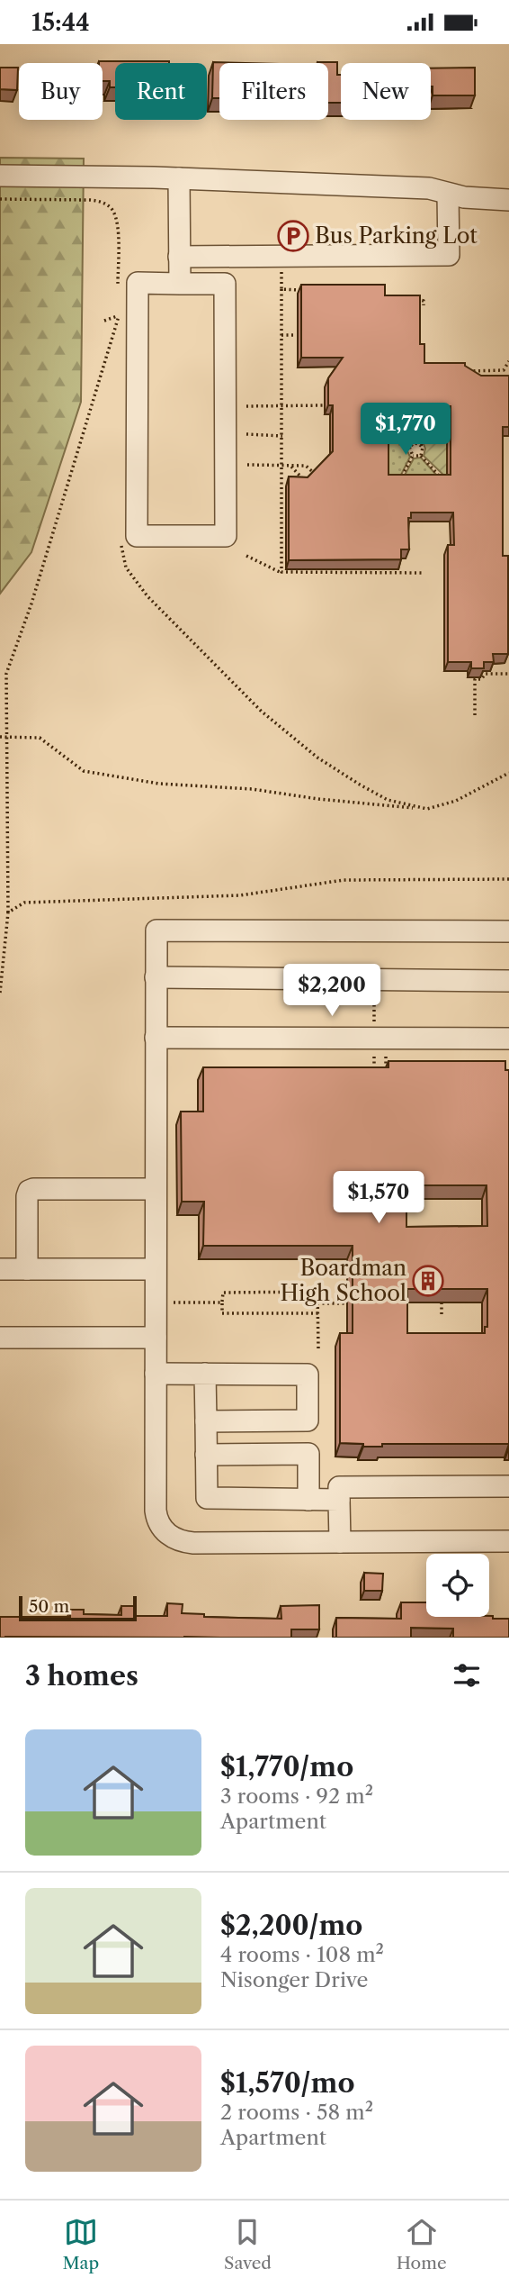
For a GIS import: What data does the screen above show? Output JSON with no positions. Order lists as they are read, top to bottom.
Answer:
{
  "places": {
    "parking": ["Bus Parking Lot"],
    "building": ["Boardman High School"]
  },
  "scale_bar": "50 m",
  "page": {
    "status": "15:44",
    "chip": [
      "Buy",
      "Rent",
      "Filters",
      "New"
    ],
    "price": ["$1,770", "$2,200", "$1,570"],
    "scale": "50 m",
    "heading": "3 homes",
    "list": [
      {
        "name": "$1,770/mo",
        "note": "3 rooms · 92 m² · Apartment"
      },
      {
        "name": "$2,200/mo",
        "note": "4 rooms · 108 m² · Nisonger Drive"
      },
      {
        "name": "$1,570/mo",
        "note": "2 rooms · 58 m² · Apartment"
      }
    ],
    "tabs": ["Map", "Saved", "Home"]
  }
}
